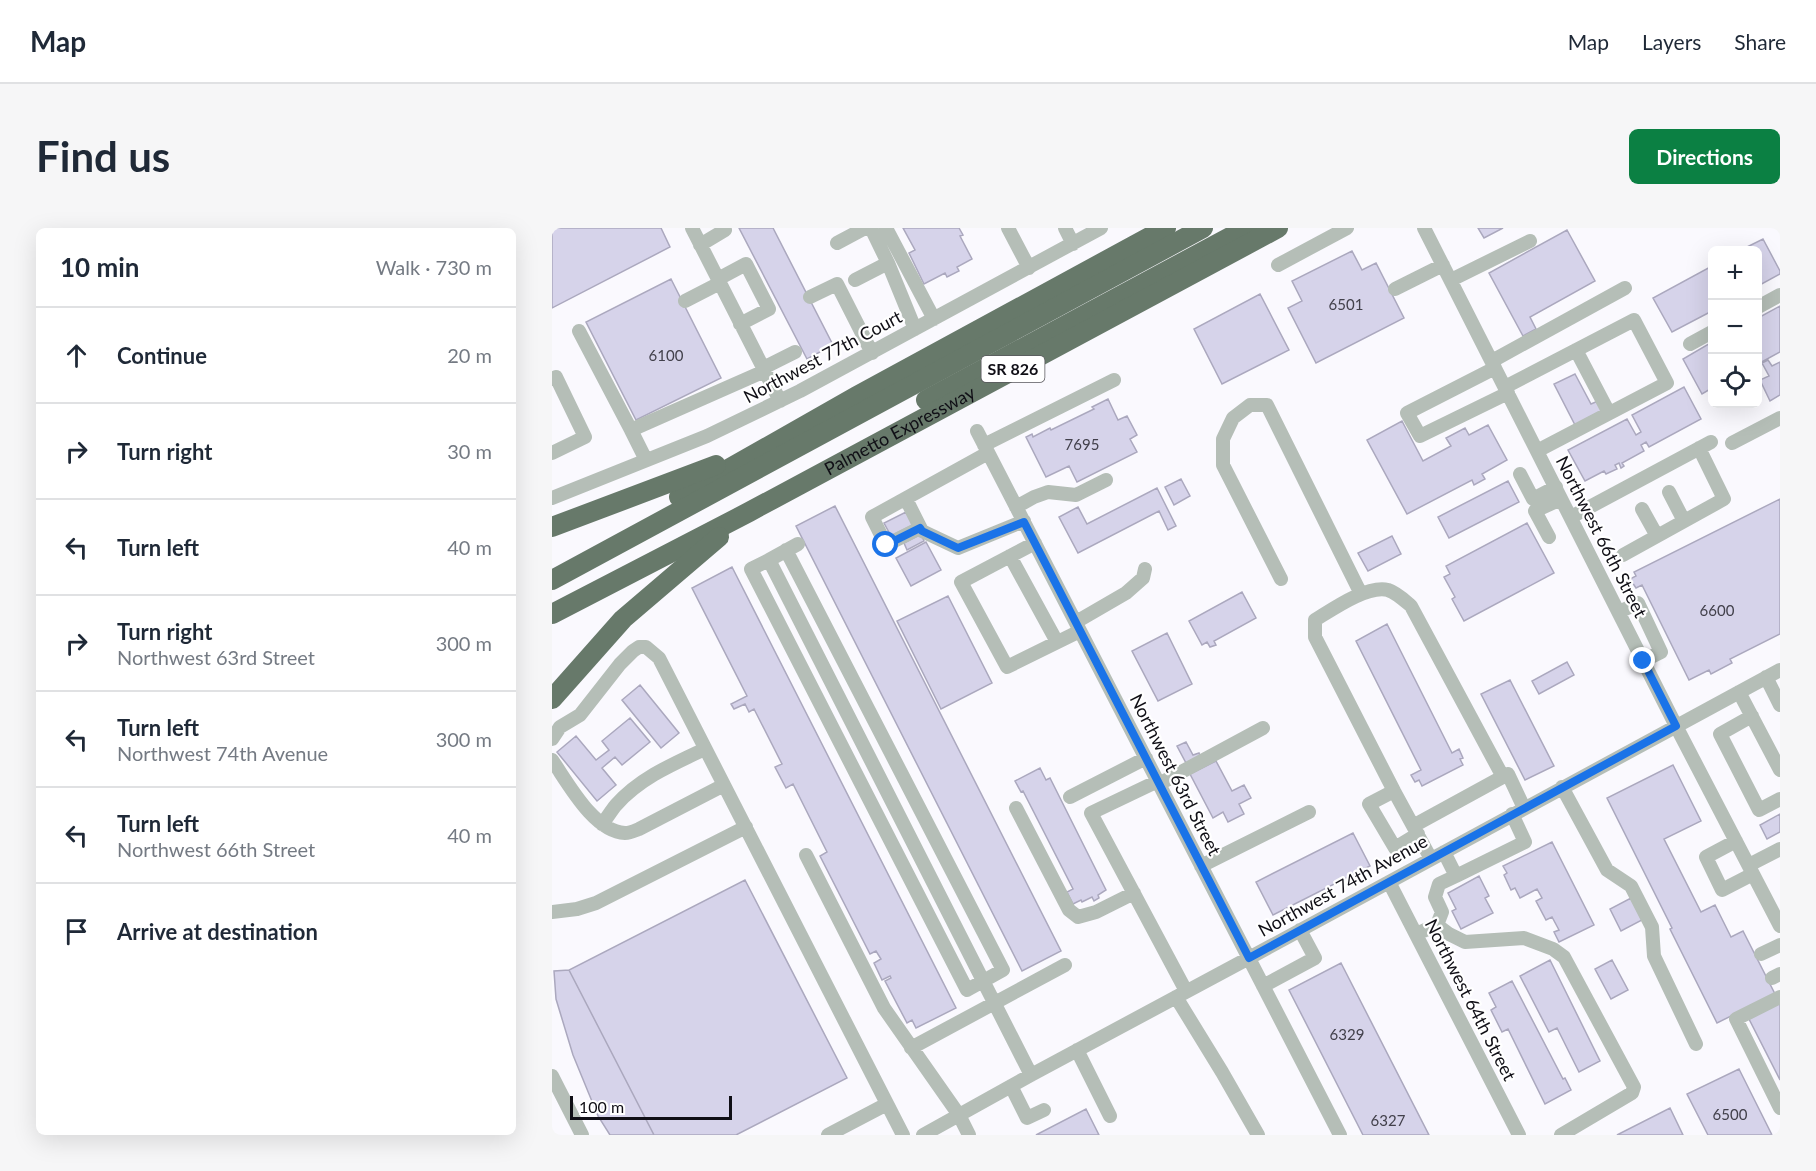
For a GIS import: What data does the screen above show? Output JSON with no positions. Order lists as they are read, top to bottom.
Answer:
{
  "streets": {
    "highway": ["SR 826", "Palmetto Expressway"],
    "street": [
      "Northwest 77th Court",
      "Northwest 66th Street",
      "Northwest 63rd Street",
      "Northwest 74th Avenue",
      "Northwest 64th Street"
    ]
  },
  "crossings": [
    ["Northwest 66th Street", "Northwest 74th Avenue"],
    ["Northwest 63rd Street", "Northwest 74th Avenue"],
    ["Northwest 74th Avenue", "Northwest 64th Street"]
  ],
  "house_numbers": [
    "6501",
    "6100",
    "7695",
    "6600",
    "6329",
    "6500",
    "6327"
  ],
  "scale_bar": "100 m",
  "page": {
    "header": "Map",
    "nav": ["Map", "Layers", "Share"],
    "buttons": "Directions",
    "title": "Find us",
    "heading": ["10 min", "Walk · 730 m"],
    "map_buttons": ["+", "−"],
    "list": [
      ["Continue", "20 m"],
      ["Turn right", "30 m"],
      ["Turn left", "40 m"],
      ["Turn right", "Northwest 63rd Street", "300 m"],
      ["Turn left", "Northwest 74th Avenue", "300 m"],
      ["Turn left", "Northwest 66th Street", "40 m"],
      "Arrive at destination"
    ],
    "scale": "100 m"
  }
}
